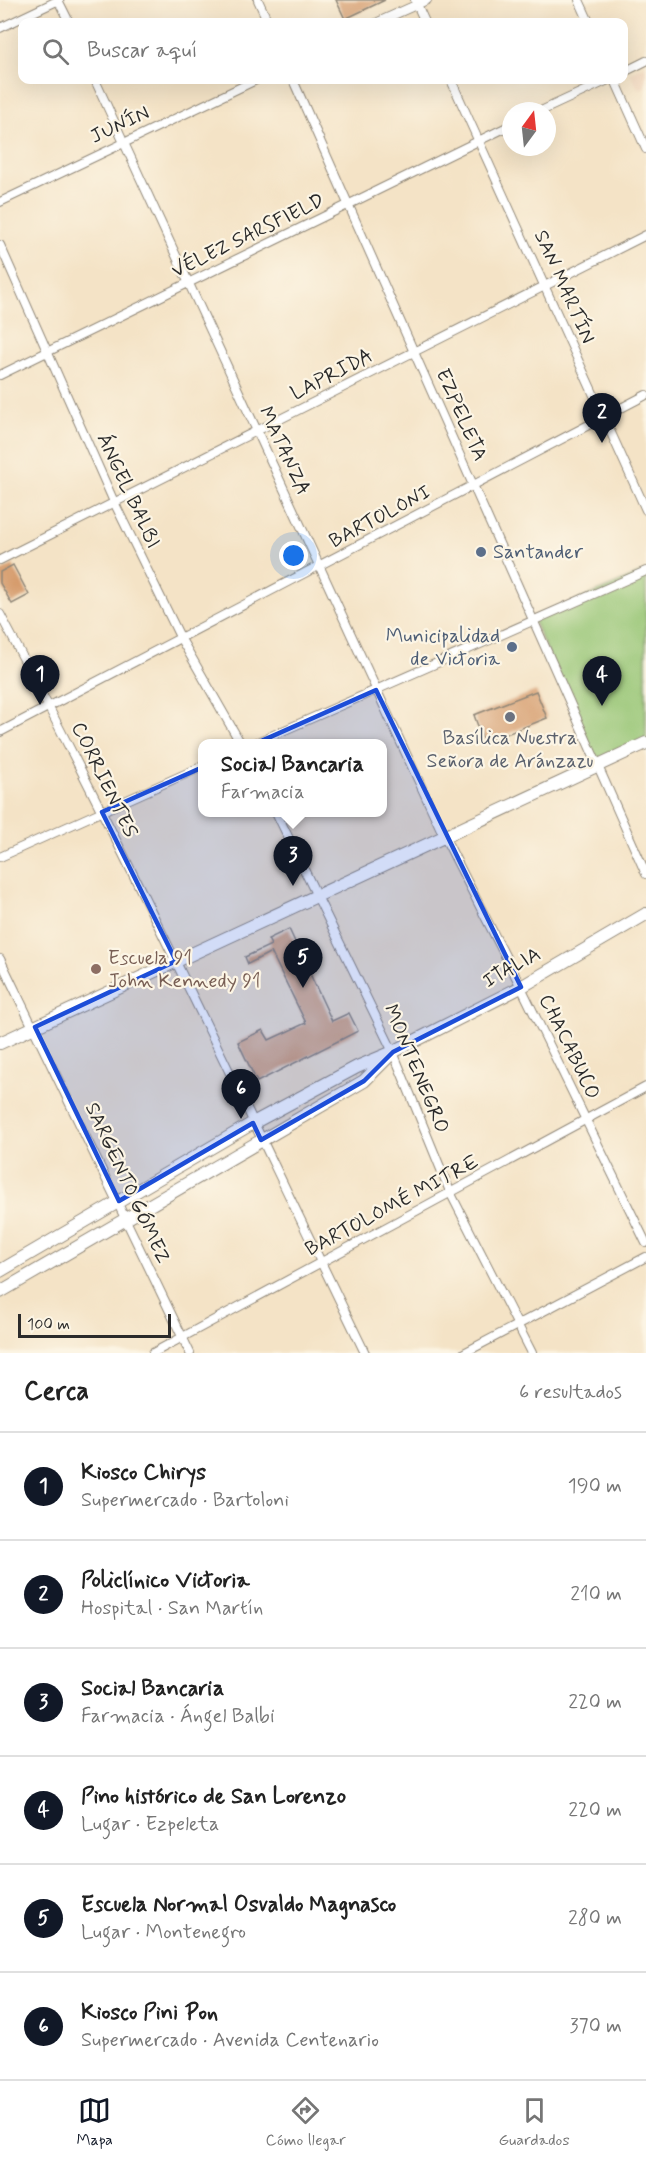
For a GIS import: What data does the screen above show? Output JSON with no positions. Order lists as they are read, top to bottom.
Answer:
{
  "streets": {
    "street": [
      "JUNÍN",
      "VÉLEZ SARSFIELD",
      "SAN MARTÍN",
      "LAPRIDA",
      "EZPELETA",
      "MATANZA",
      "ÁNGEL BALBI",
      "BARTOLONI",
      "CORRIENTES",
      "ITALIA",
      "CHACABUCO",
      "MONTENEGRO",
      "SARGENTO GÓMEZ",
      "BARTOLOMÉ MITRE"
    ]
  },
  "crossings": [
    ["JUNÍN", "MATANZA"],
    ["VÉLEZ SARSFIELD", "SAN MARTÍN"],
    ["VÉLEZ SARSFIELD", "EZPELETA"],
    ["VÉLEZ SARSFIELD", "MATANZA"],
    ["VÉLEZ SARSFIELD", "ÁNGEL BALBI"],
    ["SAN MARTÍN", "LAPRIDA"],
    ["SAN MARTÍN", "BARTOLONI"],
    ["LAPRIDA", "EZPELETA"],
    ["LAPRIDA", "MATANZA"],
    ["LAPRIDA", "ÁNGEL BALBI"],
    ["EZPELETA", "BARTOLONI"],
    ["MATANZA", "BARTOLONI"],
    ["MATANZA", "CHACABUCO"],
    ["ÁNGEL BALBI", "BARTOLONI"],
    ["BARTOLONI", "CORRIENTES"],
    ["CORRIENTES", "BARTOLOMÉ MITRE"],
    ["ITALIA", "CHACABUCO"],
    ["ITALIA", "MONTENEGRO"],
    ["CHACABUCO", "BARTOLOMÉ MITRE"],
    ["MONTENEGRO", "BARTOLOMÉ MITRE"],
    ["SARGENTO GÓMEZ", "BARTOLOMÉ MITRE"]
  ],
  "places": [
    "Santander",
    "Municipalidad de Victoria",
    "Basílica Nuestra Señora de Aránzazu",
    "Escuela 91 John Kennedy 91"
  ],
  "scale_bar": "100 m",
  "north": "top",
  "page": {
    "search": "Buscar aquí",
    "pins": [
      "2",
      "1",
      "4",
      "3",
      "5",
      "6"
    ],
    "popup": ["Social Bancaria", "Farmacia"],
    "scale": "100 m",
    "heading": ["Cerca", "6 resultados"],
    "list": [
      {
        "mark": "1",
        "name": "Kiosco Chirys",
        "note": "Supermercado · Bartoloni",
        "value": "190 m"
      },
      {
        "mark": "2",
        "name": "Policlínico Victoria",
        "note": "Hospital · San Martín",
        "value": "210 m"
      },
      {
        "mark": "3",
        "name": "Social Bancaria",
        "note": "Farmacia · Ángel Balbi",
        "value": "220 m"
      },
      {
        "mark": "4",
        "name": "Pino histórico de San Lorenzo",
        "note": "Lugar · Ezpeleta",
        "value": "220 m"
      },
      {
        "mark": "5",
        "name": "Escuela Normal Osvaldo Magnasco",
        "note": "Lugar · Montenegro",
        "value": "280 m"
      },
      {
        "mark": "6",
        "name": "Kiosco Pini Pon",
        "note": "Supermercado · Avenida Centenario",
        "value": "370 m"
      }
    ],
    "nav": ["Mapa", "Cómo llegar", "Guardados"]
  }
}
